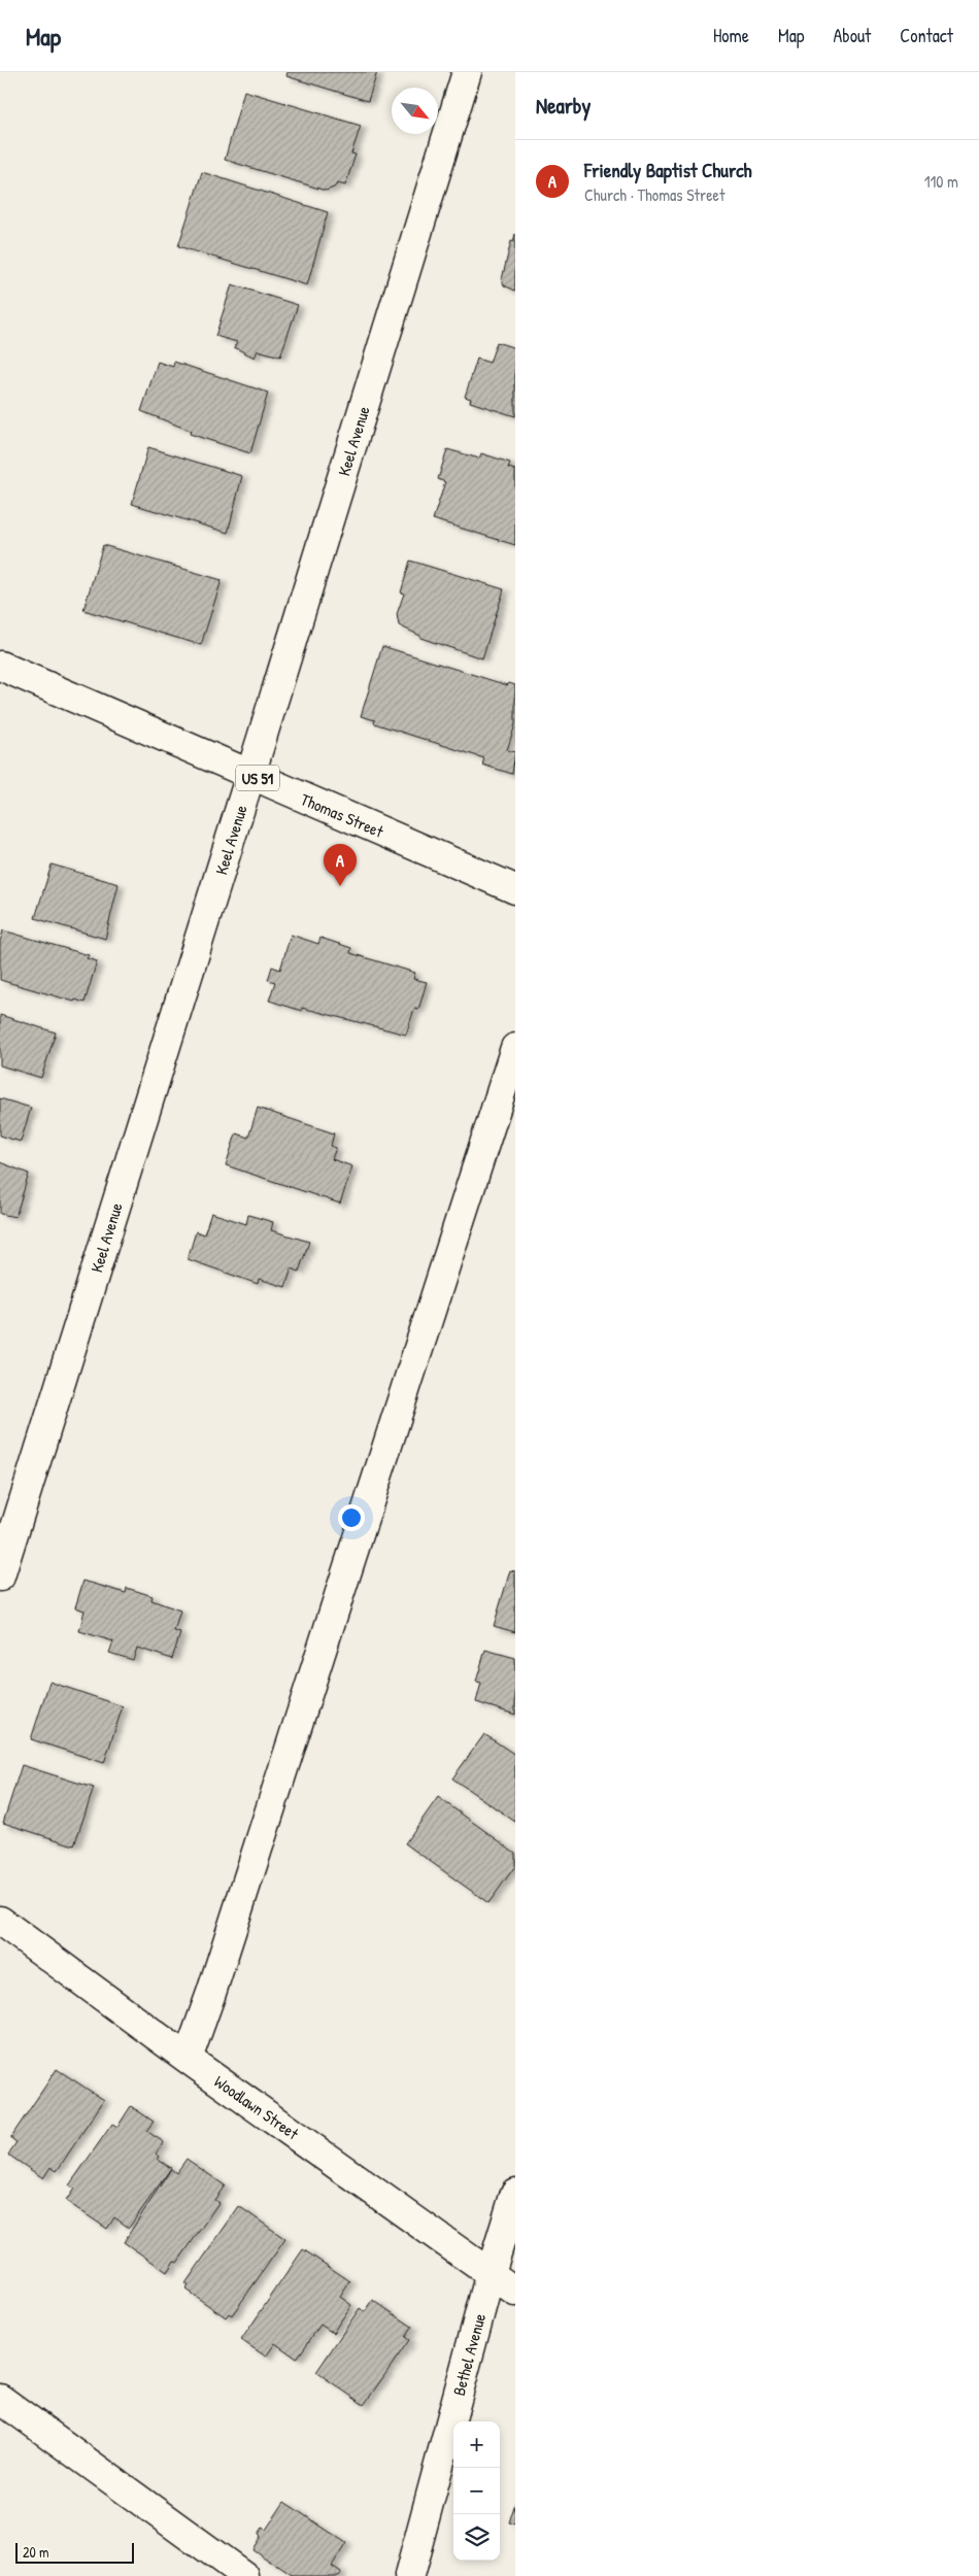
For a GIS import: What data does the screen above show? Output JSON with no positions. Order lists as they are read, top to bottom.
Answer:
{
  "streets": {
    "street": [
      "Keel Avenue",
      "US 51",
      "Thomas Street",
      "Woodlawn Street",
      "Bethel Avenue"
    ]
  },
  "crossings": [
    ["Keel Avenue", "Thomas Street"],
    ["Woodlawn Street", "Bethel Avenue"]
  ],
  "scale_bar": "20 m",
  "north": "bottom right",
  "page": {
    "header": "Map",
    "nav": [
      "Home",
      "Map",
      "About",
      "Contact"
    ],
    "heading": "Nearby",
    "list": [
      {
        "mark": "A",
        "name": "Friendly Baptist Church",
        "note": "Church · Thomas Street",
        "value": "110 m"
      }
    ],
    "pins": "A",
    "map_buttons": ["+", "−"],
    "scale": "20 m"
  }
}
